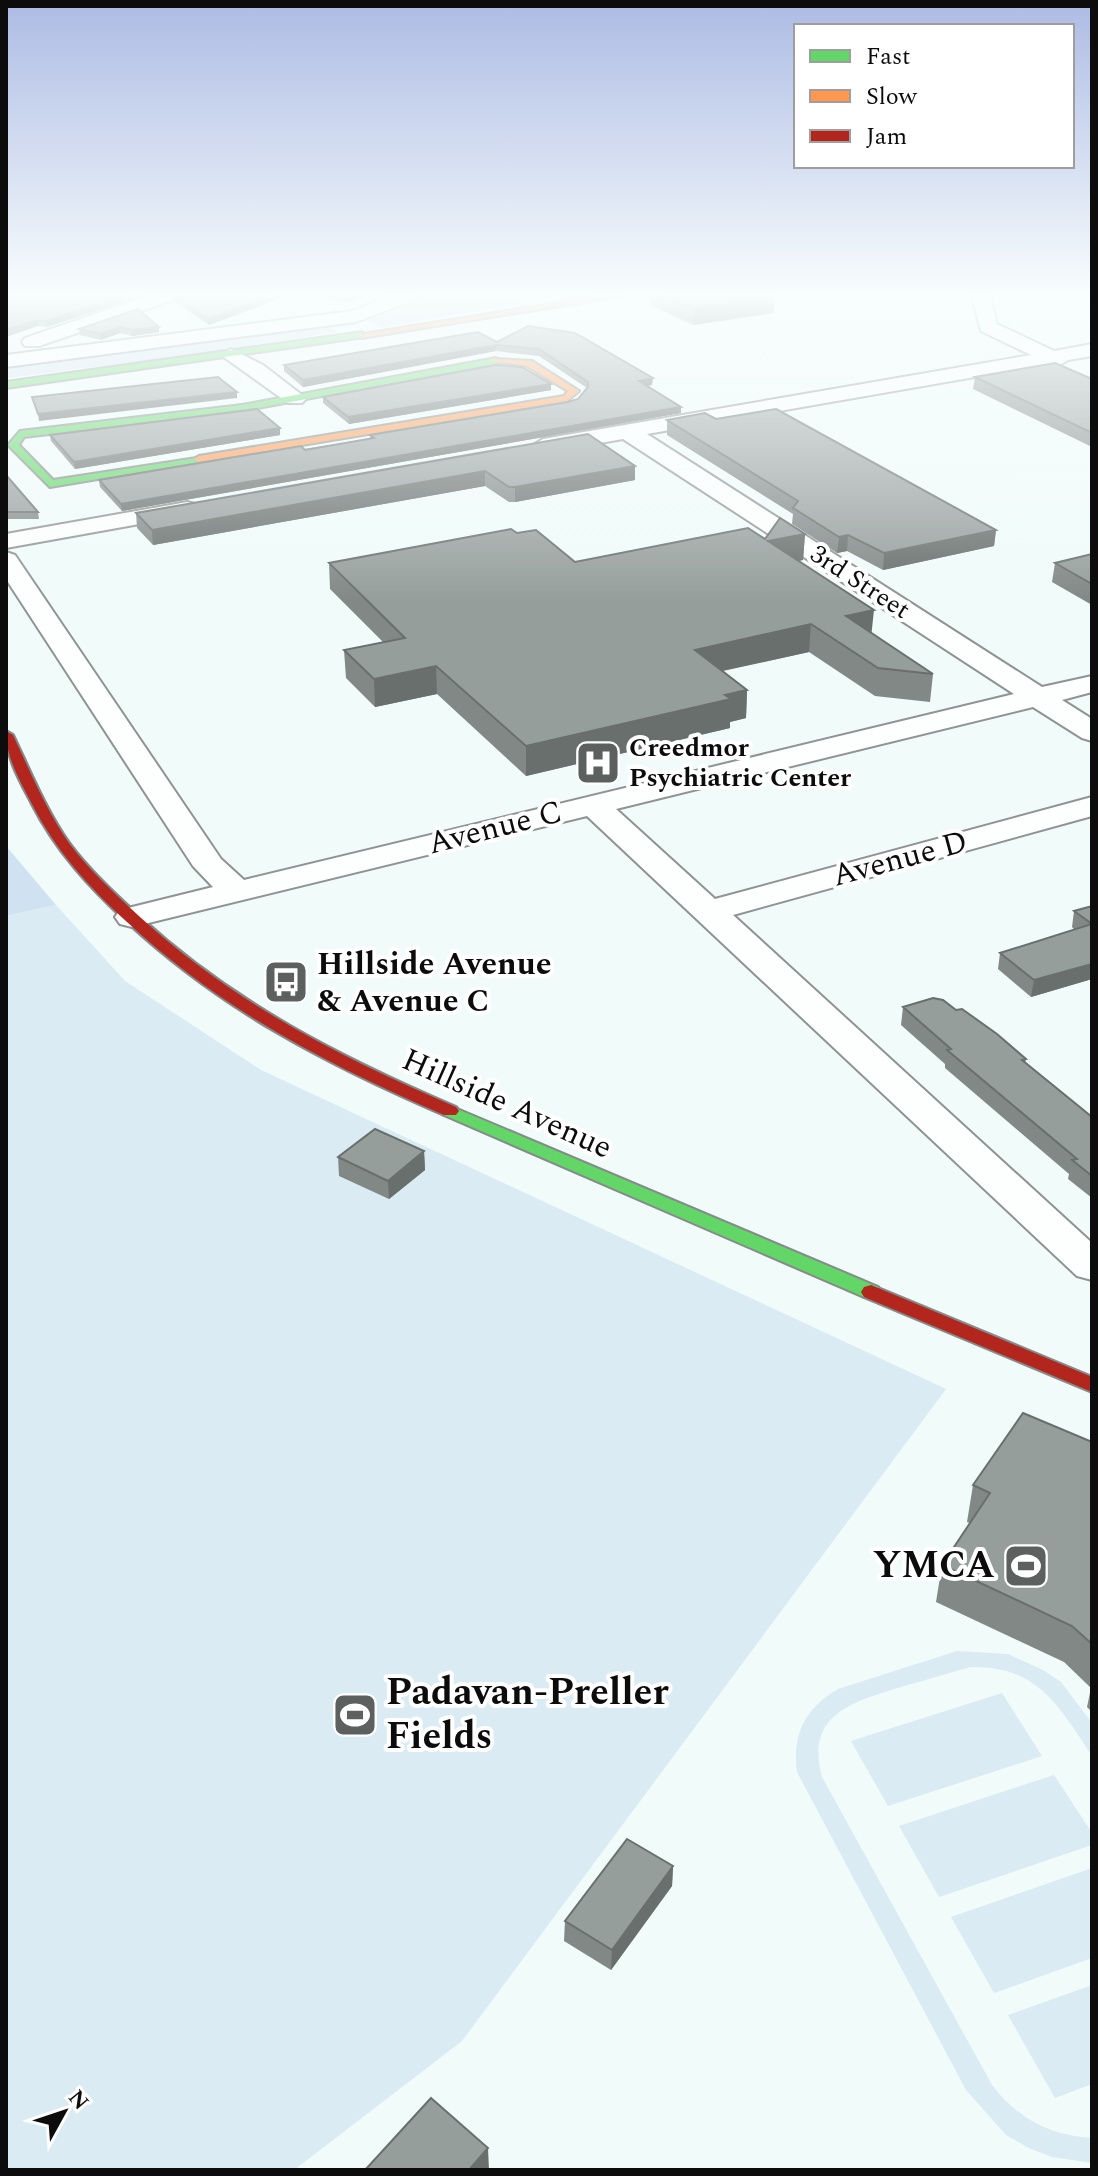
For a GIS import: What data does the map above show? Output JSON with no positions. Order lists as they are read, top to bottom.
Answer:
{
  "streets": {
    "main road": ["Hillside Avenue"],
    "street": ["3rd Street", "Avenue C", "Avenue D"]
  },
  "crossings": [
    ["3rd Street", "Avenue C"],
    ["Avenue C", "Hillside Avenue"]
  ],
  "places": {
    "hospital": ["Creedmor Psychiatric Center"],
    "bus stop": ["Hillside Avenue & Avenue C"],
    "sports": ["YMCA", "Padavan-Preller Fields"]
  },
  "legend": ["Fast", "Slow", "Jam"],
  "north": "top right"
}
